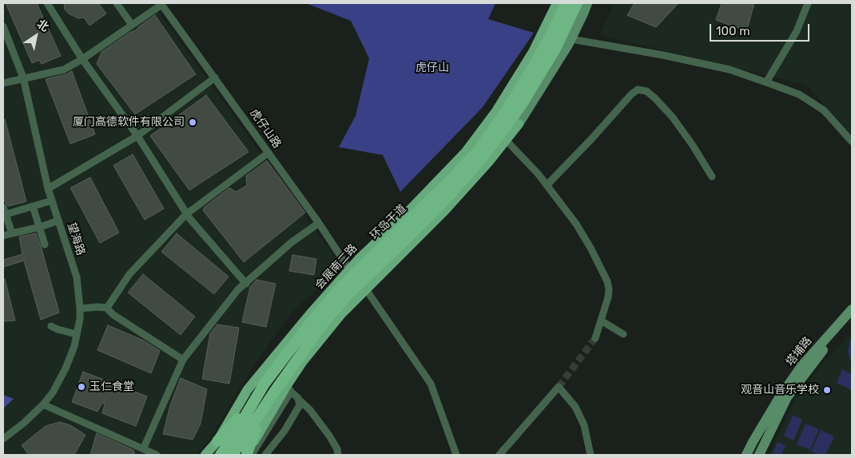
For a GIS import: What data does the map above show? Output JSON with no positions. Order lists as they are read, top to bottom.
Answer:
{
  "streets": {
    "highway": ["环岛干道"],
    "main road": ["会展南二路", "塔埔路"],
    "street": ["虎仔山路", "望海路"]
  },
  "crossings": [
    ["虎仔山路", "会展南二路"]
  ],
  "parks": ["虎仔山"],
  "places": ["厦门高德软件有限公司", "玉仁食堂", "观音山音乐学校"],
  "scale_bar": "100 m",
  "north": "top right"
}
